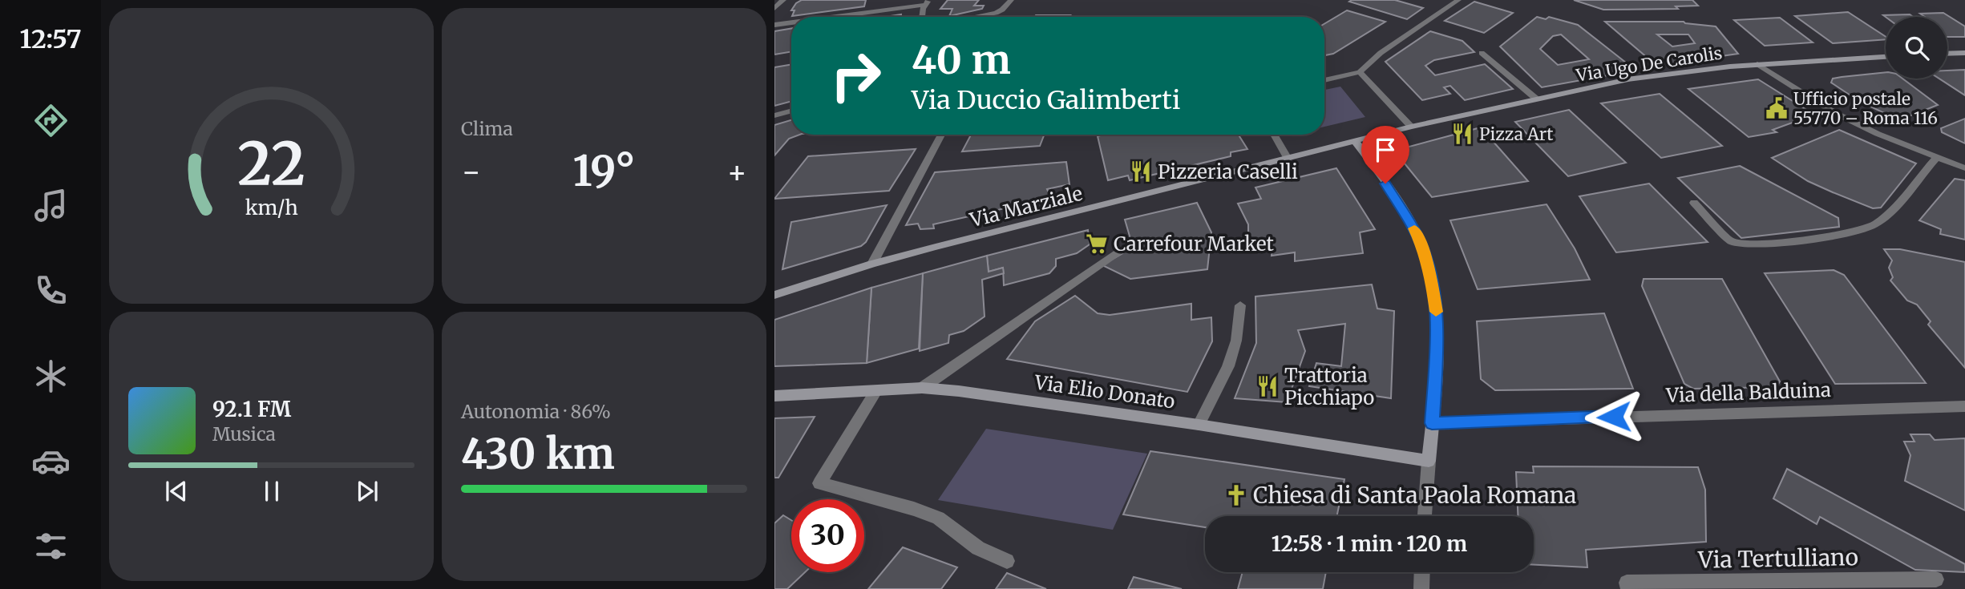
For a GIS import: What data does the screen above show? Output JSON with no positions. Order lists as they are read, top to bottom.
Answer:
{
  "streets": {
    "street": [
      "Via Ugo De Carolis",
      "Via Marziale",
      "Via Elio Donato",
      "Via della Balduina",
      "Via Tertulliano"
    ]
  },
  "crossings": [
    ["Via Ugo De Carolis", "Via Marziale"]
  ],
  "places": {
    "public building": ["Ufficio postale 55770 – Roma 116"],
    "restaurant": ["Pizza Art", "Pizzeria Caselli", "Trattoria Picchiapo"],
    "supermarket": ["Carrefour Market"],
    "church": ["Chiesa di Santa Paola Romana"]
  },
  "page": {
    "tabs": "12:57",
    "tile": [
      "Clima",
      ["Autonomia · 86%", "430 km"]
    ],
    "turn": ["40 m", "Via Duccio Galimberti"],
    "heat": ["−", "19°", "+"],
    "song": ["92.1 FM", "Musica"],
    "limit": "30",
    "trip": "12:58 · 1 min · 120 m",
    "gauge": ["22", "km/h"]
  }
}
